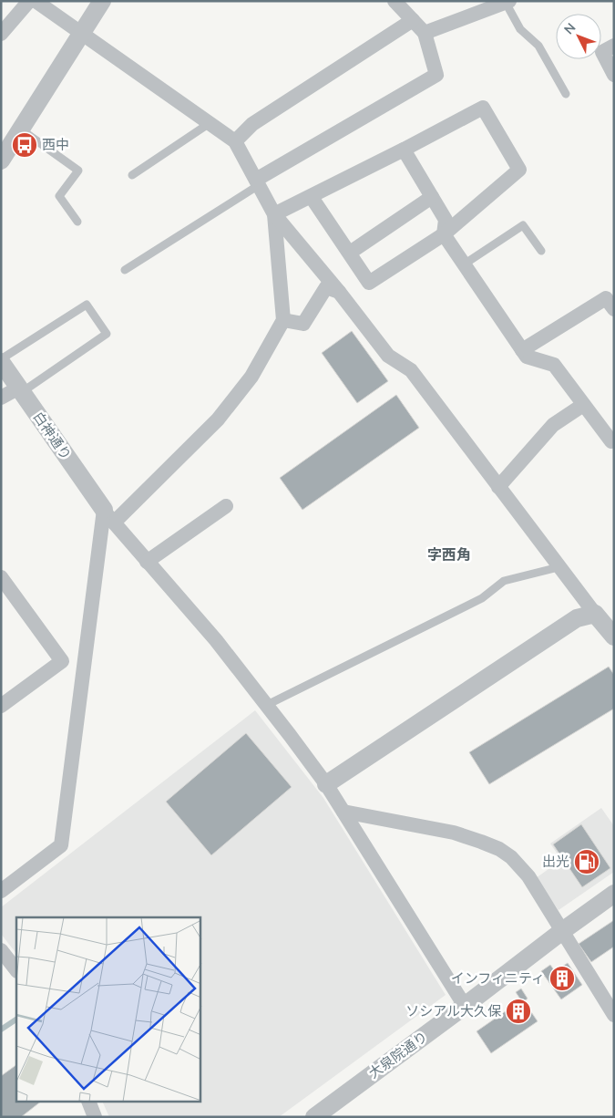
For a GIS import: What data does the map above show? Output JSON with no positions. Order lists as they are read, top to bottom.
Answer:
{
  "streets": {
    "street": ["白神通り", "大泉院通り"]
  },
  "districts": ["字西角"],
  "places": {
    "bus stop": ["西中"],
    "fuel station": ["出光"],
    "building": ["インフィニティ", "ソシアル大久保"]
  },
  "north": "top left"
}
